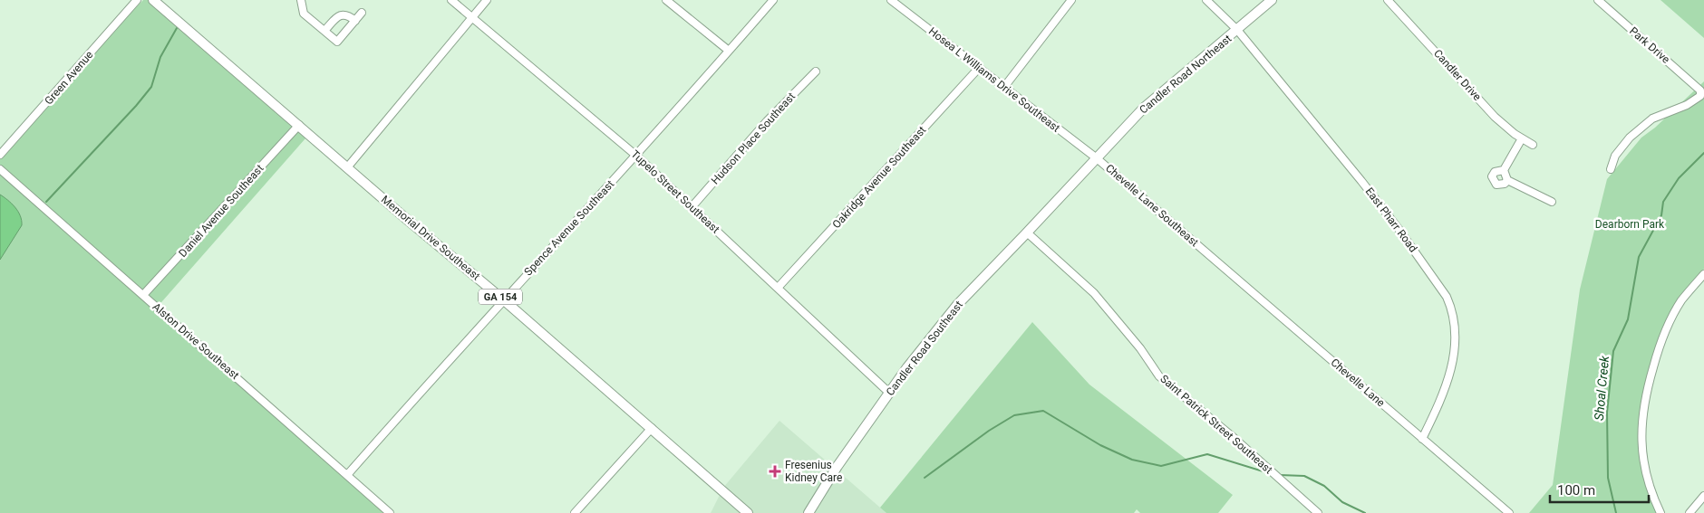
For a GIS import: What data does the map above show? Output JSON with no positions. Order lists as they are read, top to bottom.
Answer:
{
  "streets": {
    "main road": [
      "Candler Road Northeast",
      "Memorial Drive Southeast",
      "GA 154",
      "Candler Road Southeast"
    ],
    "street": [
      "Park Drive",
      "Candler Drive",
      "Green Avenue",
      "Hosea L Williams Drive Southeast",
      "Hudson Place Southeast",
      "Oakridge Avenue Southeast",
      "Tupelo Street Southeast",
      "Chevelle Lane Southeast",
      "Daniel Avenue Southeast",
      "East Pharr Road",
      "Spence Avenue Southeast",
      "Alston Drive Southeast",
      "Chevelle Lane",
      "Saint Patrick Street Southeast"
    ]
  },
  "crossings": [
    ["Candler Road Northeast", "Hosea L Williams Drive Southeast"],
    ["Candler Road Northeast", "Chevelle Lane Southeast"],
    ["Candler Road Northeast", "East Pharr Road"],
    ["Candler Road Northeast", "Candler Road Southeast"],
    ["Hosea L Williams Drive Southeast", "Oakridge Avenue Southeast"],
    ["Hosea L Williams Drive Southeast", "Chevelle Lane Southeast"],
    ["Hosea L Williams Drive Southeast", "Candler Road Southeast"],
    ["Hudson Place Southeast", "Tupelo Street Southeast"],
    ["Oakridge Avenue Southeast", "Tupelo Street Southeast"],
    ["Tupelo Street Southeast", "Spence Avenue Southeast"],
    ["Tupelo Street Southeast", "Candler Road Southeast"],
    ["Chevelle Lane Southeast", "Candler Road Southeast"],
    ["Chevelle Lane Southeast", "Chevelle Lane"],
    ["Daniel Avenue Southeast", "Memorial Drive Southeast"],
    ["Daniel Avenue Southeast", "Alston Drive Southeast"],
    ["East Pharr Road", "Chevelle Lane"],
    ["Spence Avenue Southeast", "Memorial Drive Southeast"],
    ["Spence Avenue Southeast", "Alston Drive Southeast"],
    ["Candler Road Southeast", "Saint Patrick Street Southeast"]
  ],
  "water": ["Shoal Creek"],
  "parks": ["Dearborn Park"],
  "places": {
    "health": ["Fresenius Kidney Care"]
  },
  "scale_bar": "100 m"
}
